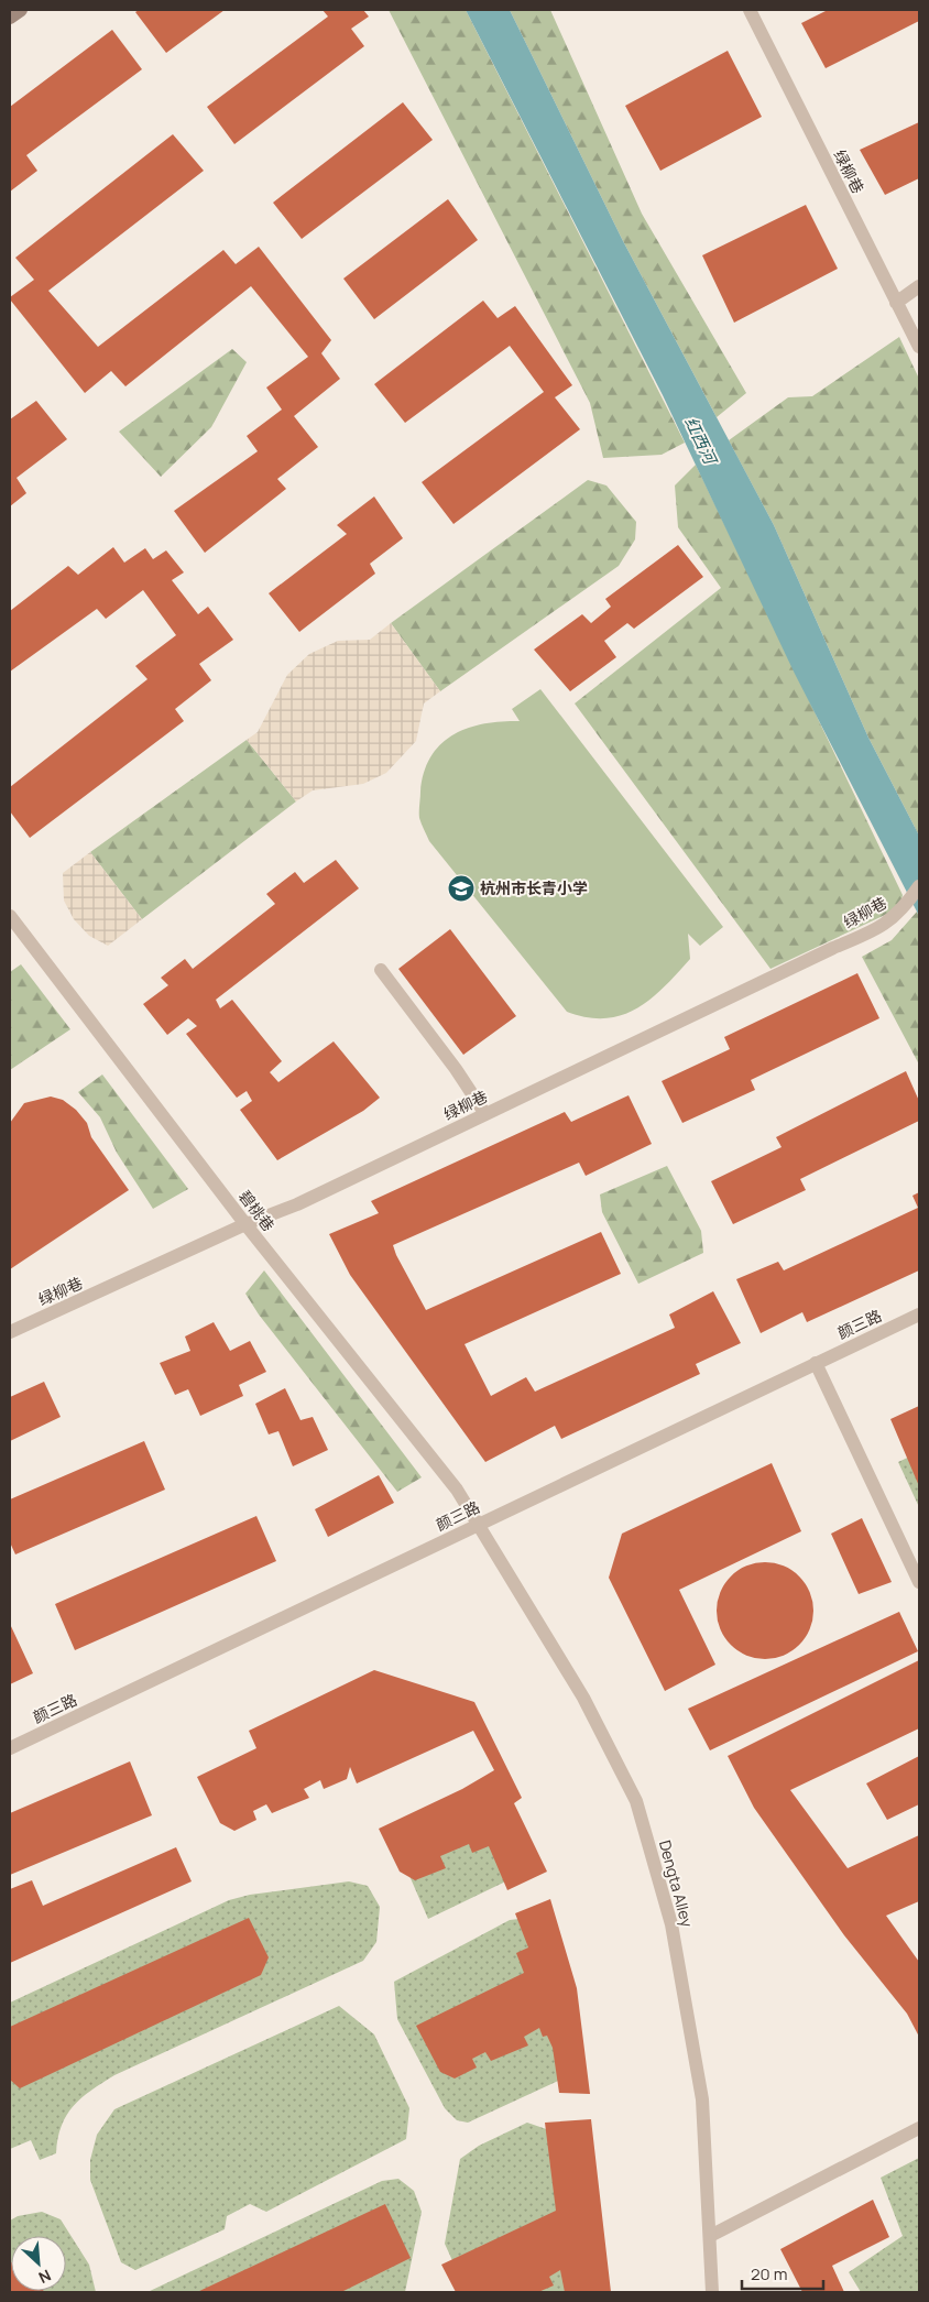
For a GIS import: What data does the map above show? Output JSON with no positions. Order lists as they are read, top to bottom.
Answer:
{
  "streets": {
    "street": [
      "绿柳巷",
      "碧桃巷",
      "颜三路",
      "Dengta Alley"
    ]
  },
  "crossings": [
    ["绿柳巷", "碧桃巷"],
    ["碧桃巷", "颜三路"],
    ["碧桃巷", "Dengta Alley"],
    ["颜三路", "Dengta Alley"]
  ],
  "water": ["红西河"],
  "places": {
    "school or university": ["杭州市长青小学"]
  },
  "scale_bar": "20 m",
  "north": "bottom right"
}
